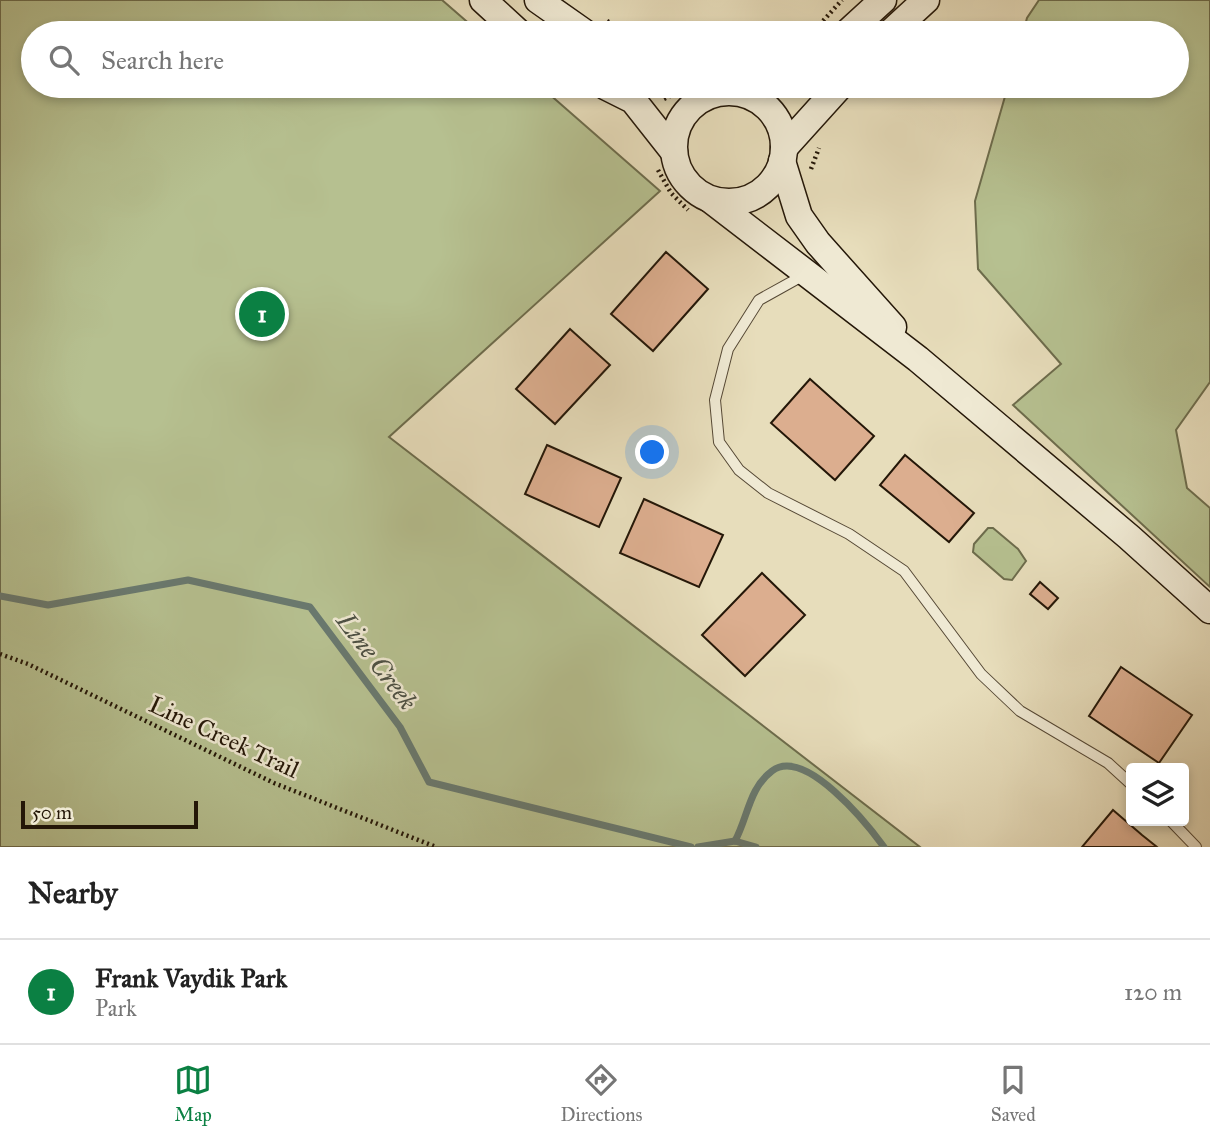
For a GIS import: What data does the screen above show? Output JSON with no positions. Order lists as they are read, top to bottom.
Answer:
{
  "streets": {
    "path": ["Line Creek Trail"]
  },
  "water": ["Line Creek"],
  "scale_bar": "50 m",
  "page": {
    "search": "Search here",
    "pins": "1",
    "scale": "50 m",
    "heading": "Nearby",
    "list": [
      {
        "mark": "1",
        "name": "Frank Vaydik Park",
        "note": "Park",
        "value": "120 m"
      }
    ],
    "nav": ["Map", "Directions", "Saved"]
  }
}
